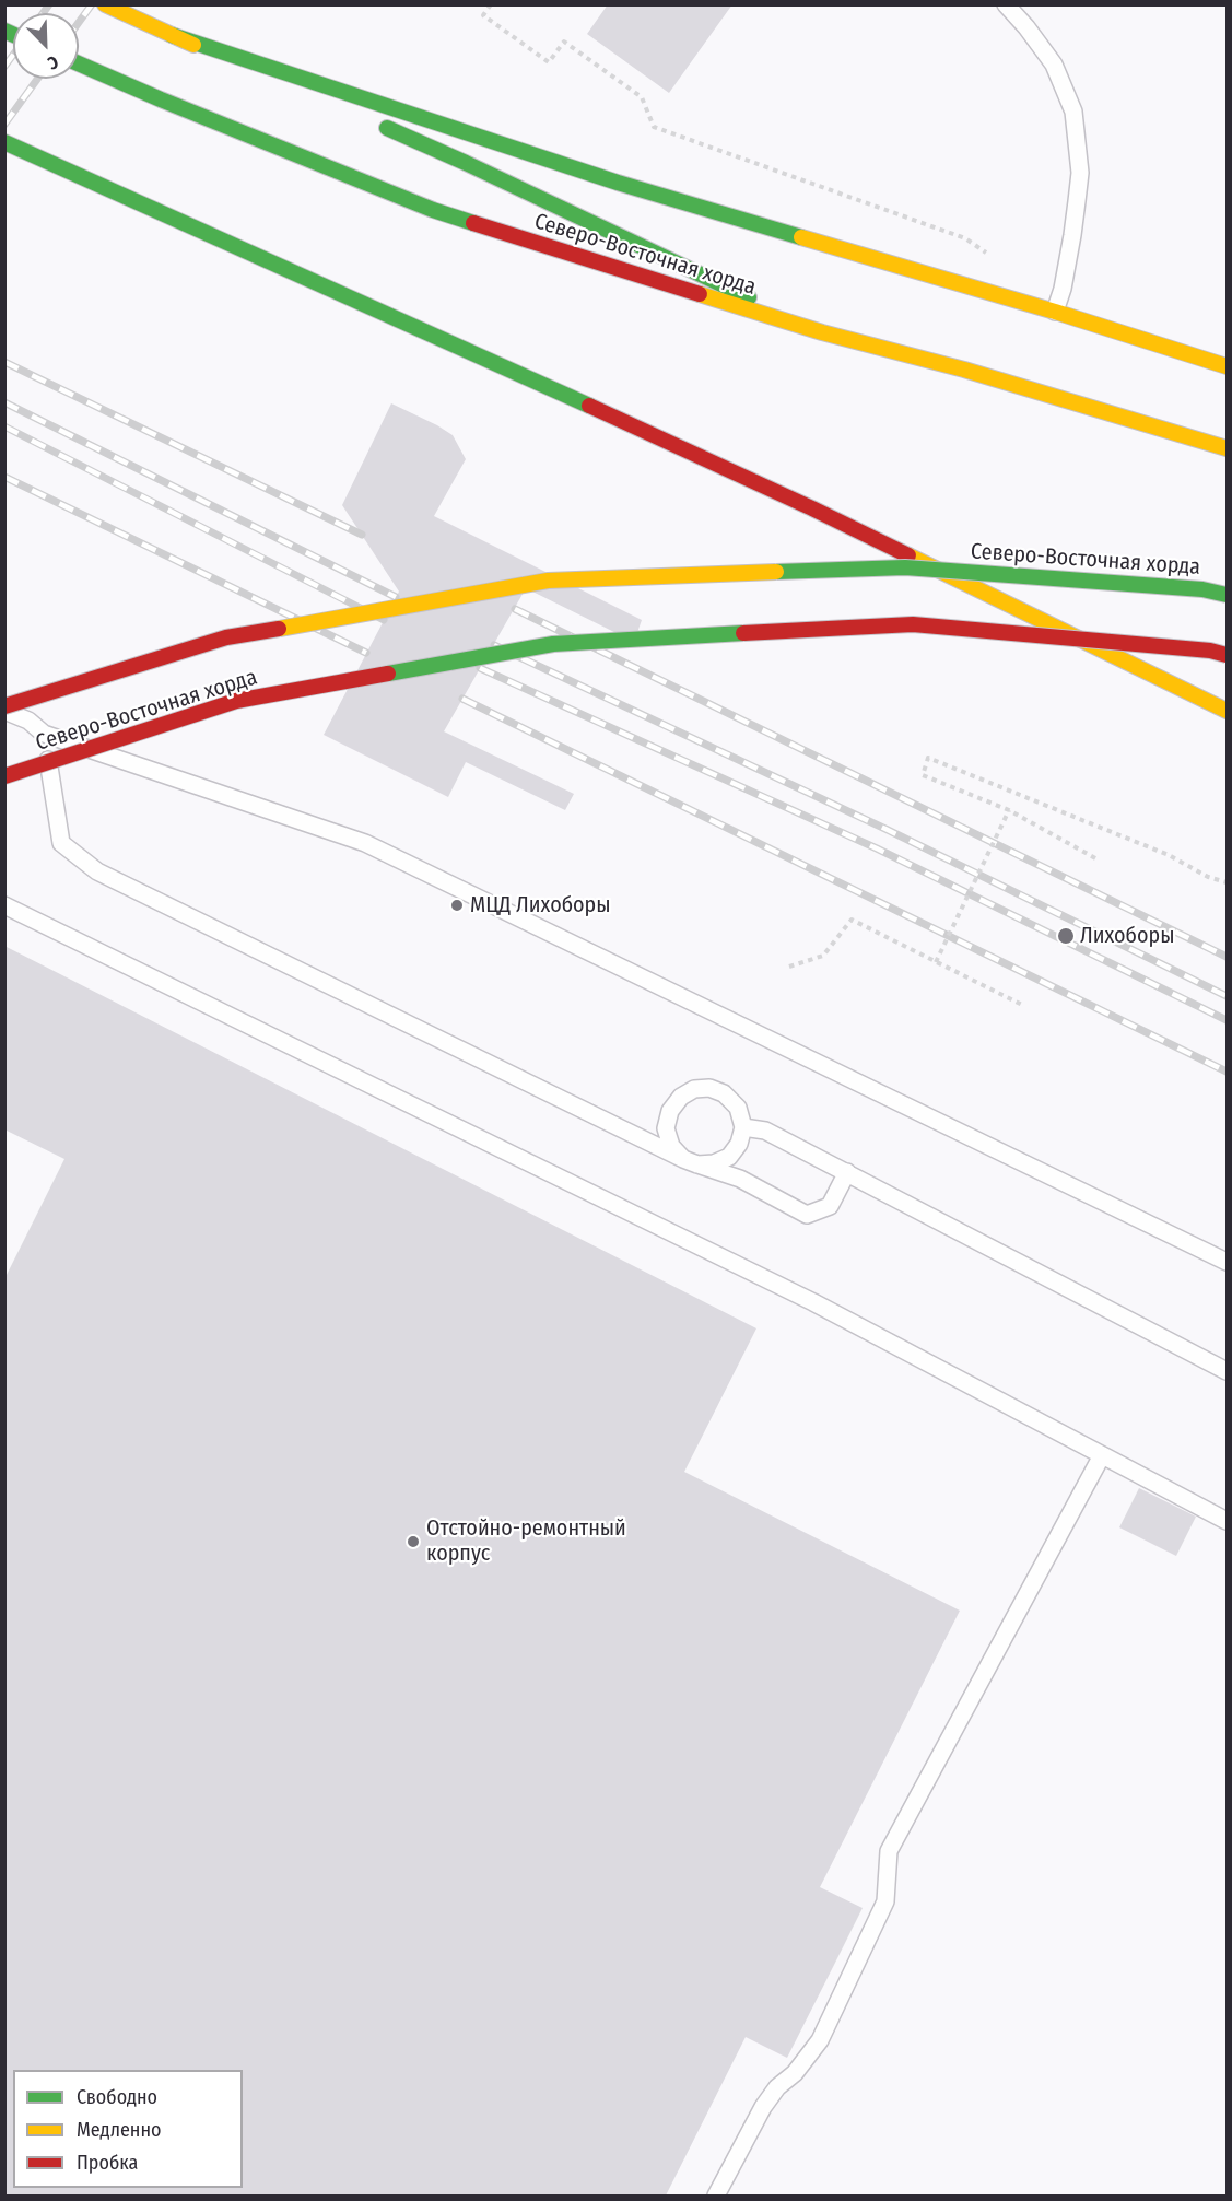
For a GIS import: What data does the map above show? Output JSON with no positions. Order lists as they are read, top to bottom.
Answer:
{
  "streets": {
    "main road": ["Северо-Восточная хорда"]
  },
  "places": ["МЦД Лихоборы", "Лихоборы", "Отстойно-ремонтный корпус"],
  "legend": ["Свободно", "Медленно", "Пробка"],
  "north": "bottom right"
}
